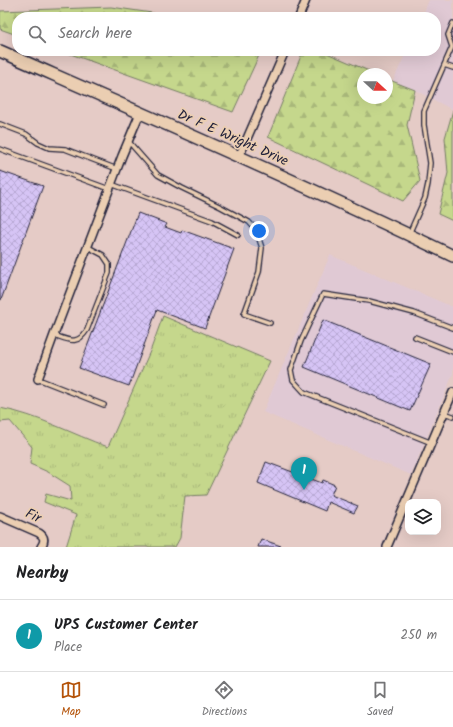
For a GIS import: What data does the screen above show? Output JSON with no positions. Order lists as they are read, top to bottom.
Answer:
{
  "streets": {
    "highway": ["Dr F E Wright Drive"],
    "street": ["Fir"]
  },
  "north": "right",
  "page": {
    "search": "Search here",
    "pins": "1",
    "heading": "Nearby",
    "list": [
      {
        "mark": "1",
        "name": "UPS Customer Center",
        "note": "Place",
        "value": "250 m"
      }
    ],
    "nav": ["Map", "Directions", "Saved"]
  }
}
